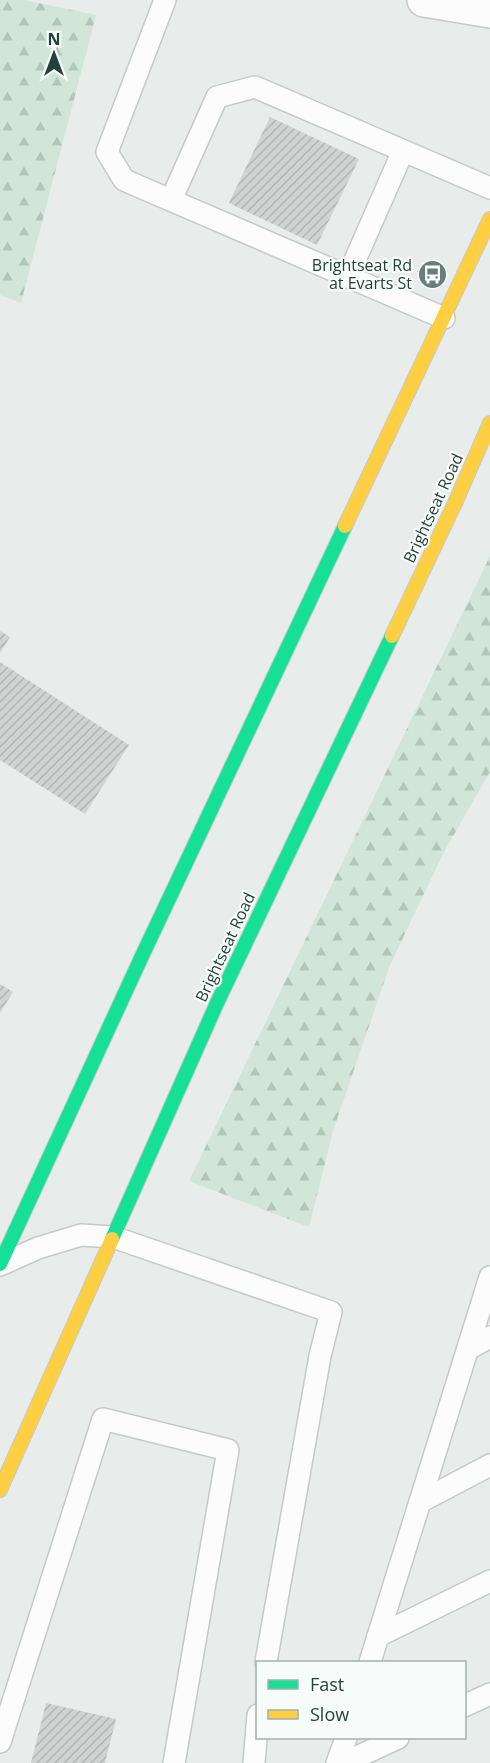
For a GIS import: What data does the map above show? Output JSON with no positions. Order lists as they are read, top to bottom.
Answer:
{
  "streets": {
    "street": ["Brightseat Road"]
  },
  "places": {
    "bus stop": ["Brightseat Rd at Evarts St"]
  },
  "legend": ["Fast", "Slow"],
  "north": "top"
}
